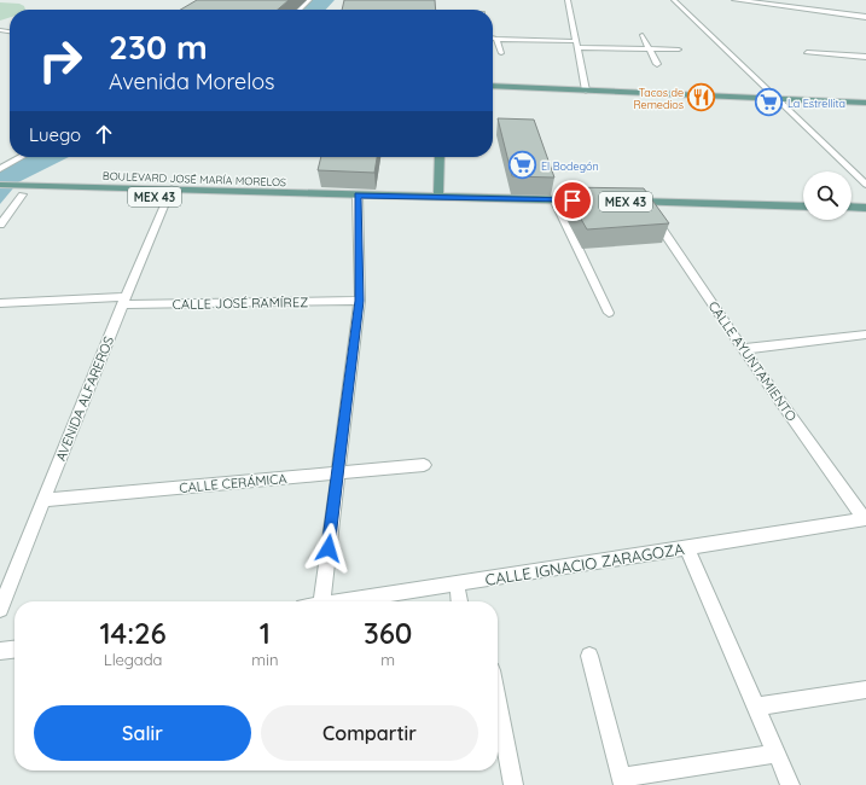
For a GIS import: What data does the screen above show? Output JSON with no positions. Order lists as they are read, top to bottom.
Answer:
{
  "streets": {
    "main road": ["BOULEVARD JOSÉ MARÍA MORELOS", "MEX 43"],
    "street": [
      "CALLE JOSÉ RAMÍREZ",
      "CALLE AYUNTAMIENTO",
      "AVENIDA ALFAREROS",
      "CALLE CERÁMICA",
      "CALLE IGNACIO ZARAGOZA"
    ]
  },
  "crossings": [
    ["BOULEVARD JOSÉ MARÍA MORELOS", "MEX 43"],
    ["BOULEVARD JOSÉ MARÍA MORELOS", "AVENIDA ALFAREROS"],
    ["MEX 43", "CALLE AYUNTAMIENTO"],
    ["CALLE JOSÉ RAMÍREZ", "AVENIDA ALFAREROS"],
    ["CALLE AYUNTAMIENTO", "CALLE IGNACIO ZARAGOZA"],
    ["AVENIDA ALFAREROS", "CALLE CERÁMICA"]
  ],
  "places": {
    "restaurant": ["Tacos de Remedios"],
    "supermarket": ["La Estrellita", "El Bodegón"]
  },
  "page": {
    "turn": ["230 m", "Avenida Morelos"],
    "then": "Luego",
    "eta": [
      "14:26",
      "Llegada",
      "1",
      "min",
      "360",
      "m"
    ],
    "buttons": ["Salir", "Compartir"]
  }
}
